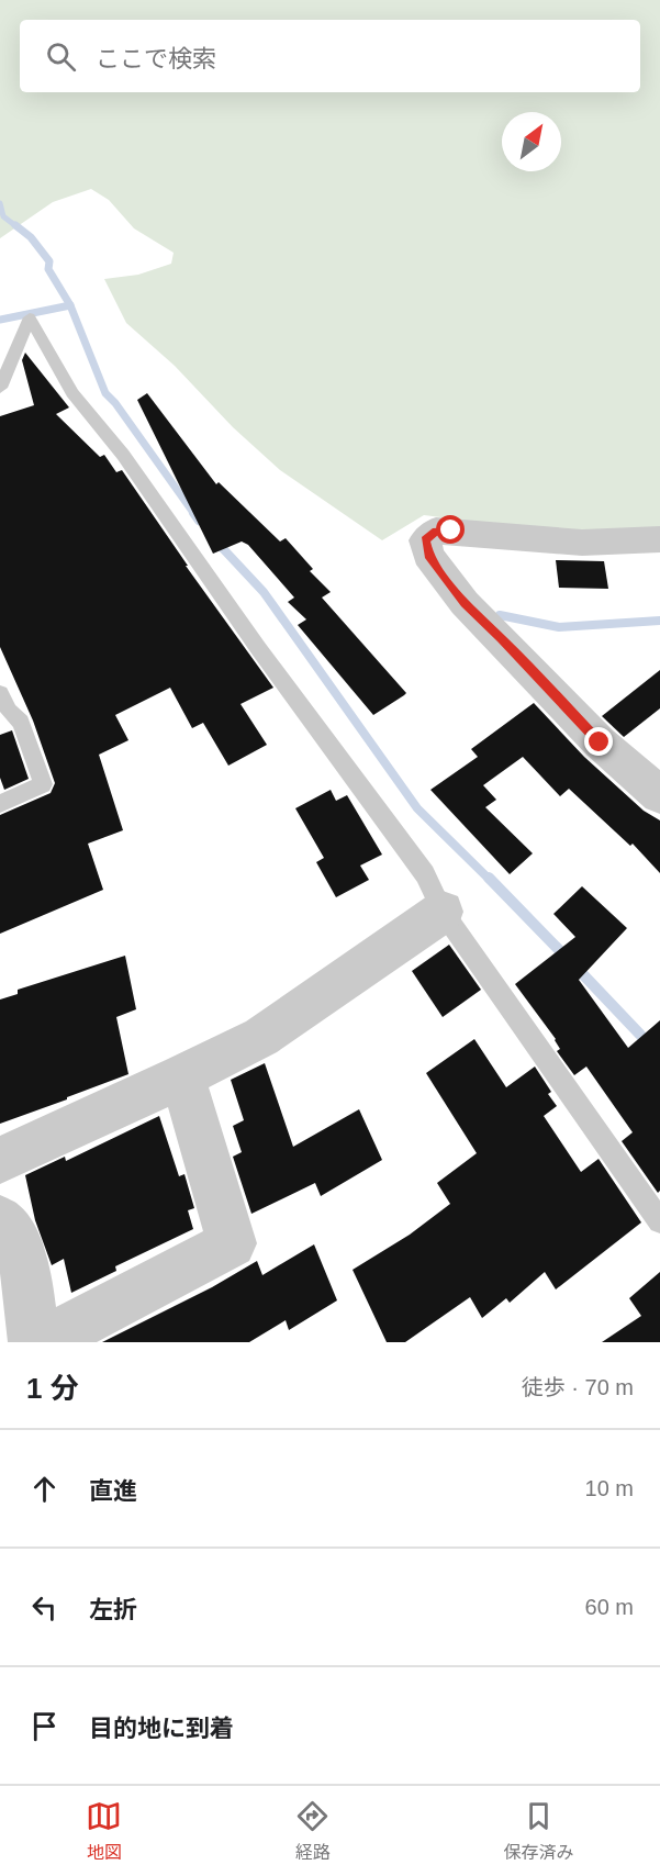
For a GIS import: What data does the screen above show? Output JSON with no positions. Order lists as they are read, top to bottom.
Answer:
{
  "north": "top right",
  "page": {
    "search": "ここで検索",
    "heading": ["1 分", "徒歩 · 70 m"],
    "list": [
      ["直進", "10 m"],
      ["左折", "60 m"],
      "目的地に到着"
    ],
    "nav": ["地図", "経路", "保存済み"]
  }
}
